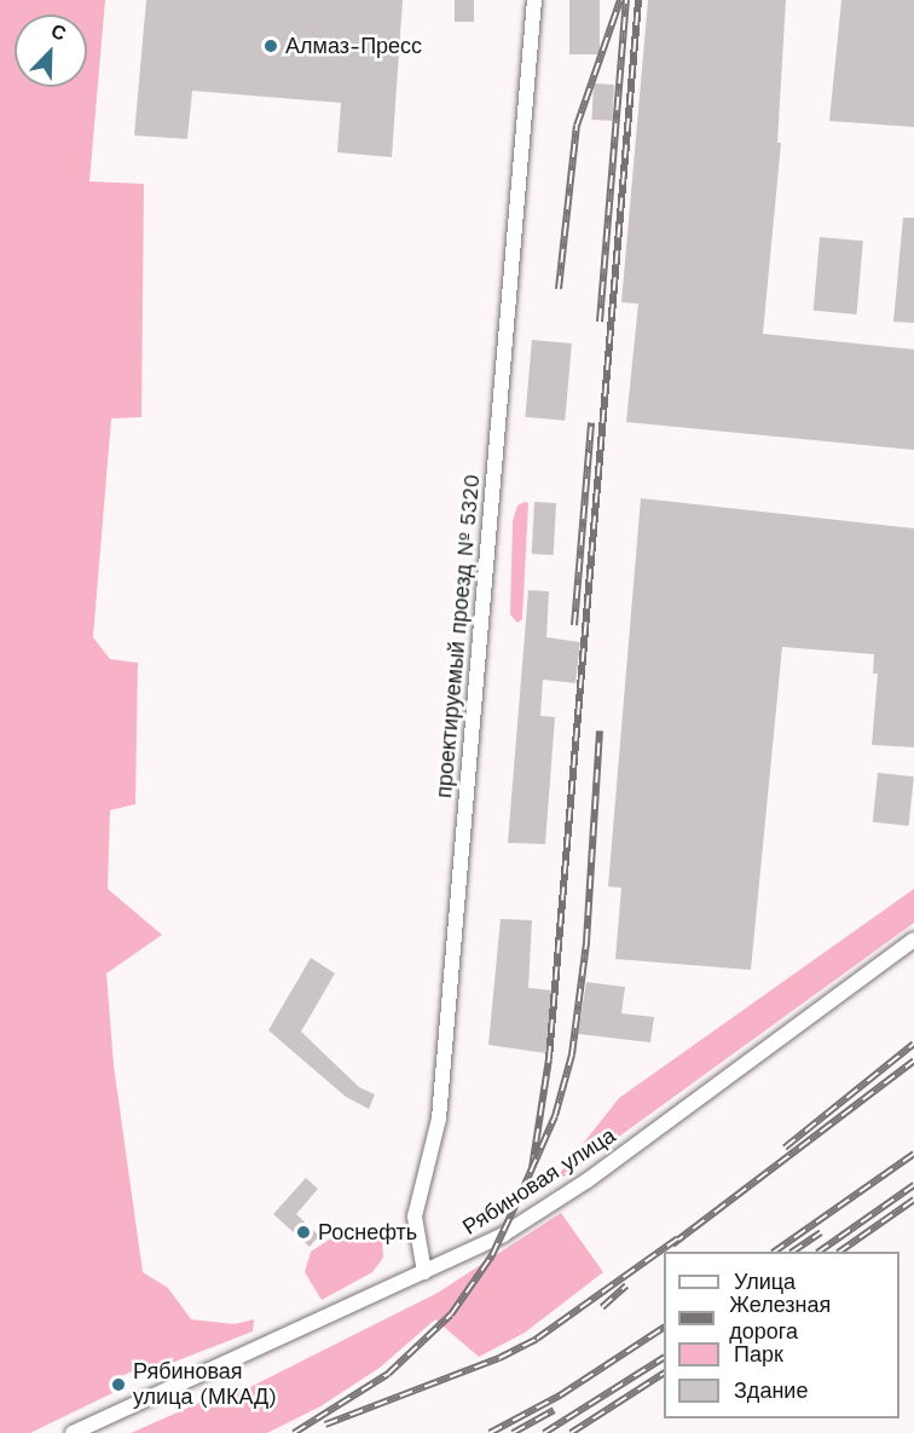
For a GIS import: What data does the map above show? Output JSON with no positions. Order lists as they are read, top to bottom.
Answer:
{
  "streets": {
    "street": ["проектируемый проезд № 5320", "Рябиновая улица"]
  },
  "crossings": [
    ["проектируемый проезд № 5320", "Рябиновая улица"]
  ],
  "places": ["Алмаз-Пресс", "Роснефть", "Рябиновая улица (МКАД)"],
  "legend": [
    "Улица",
    "Железная дорога",
    "Парк",
    "Здание"
  ],
  "north": "top right"
}
